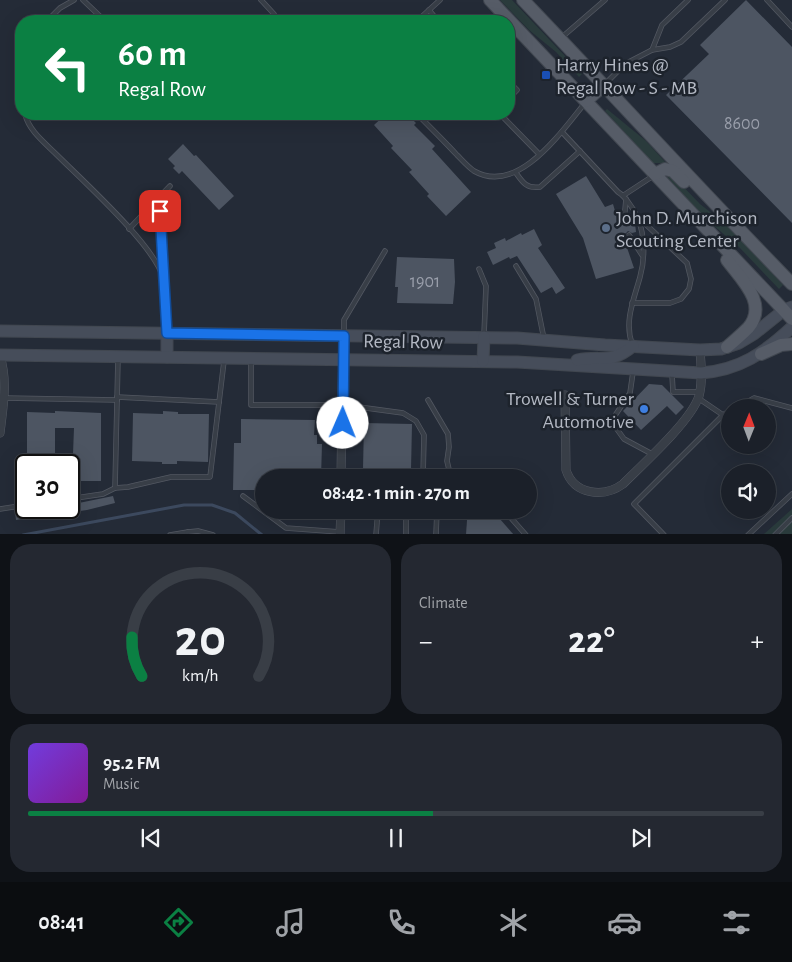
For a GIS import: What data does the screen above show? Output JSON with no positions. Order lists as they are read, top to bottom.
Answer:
{
  "streets": {
    "main road": ["Regal Row"]
  },
  "places": {
    "transit": ["Harry Hines @ Regal Row - S - MB"],
    "other": ["John D. Murchison Scouting Center", "Trowell & Turner Automotive"]
  },
  "house_numbers": ["8600", "1901"],
  "north": "top",
  "page": {
    "turn": ["60 m", "Regal Row"],
    "limit": "30",
    "trip": "08:42 · 1 min · 270 m",
    "tile": "Climate",
    "heat": ["−", "22°", "+"],
    "song": ["95.2 FM", "Music"],
    "tabs": "08:41",
    "gauge": ["20", "km/h"]
  }
}
